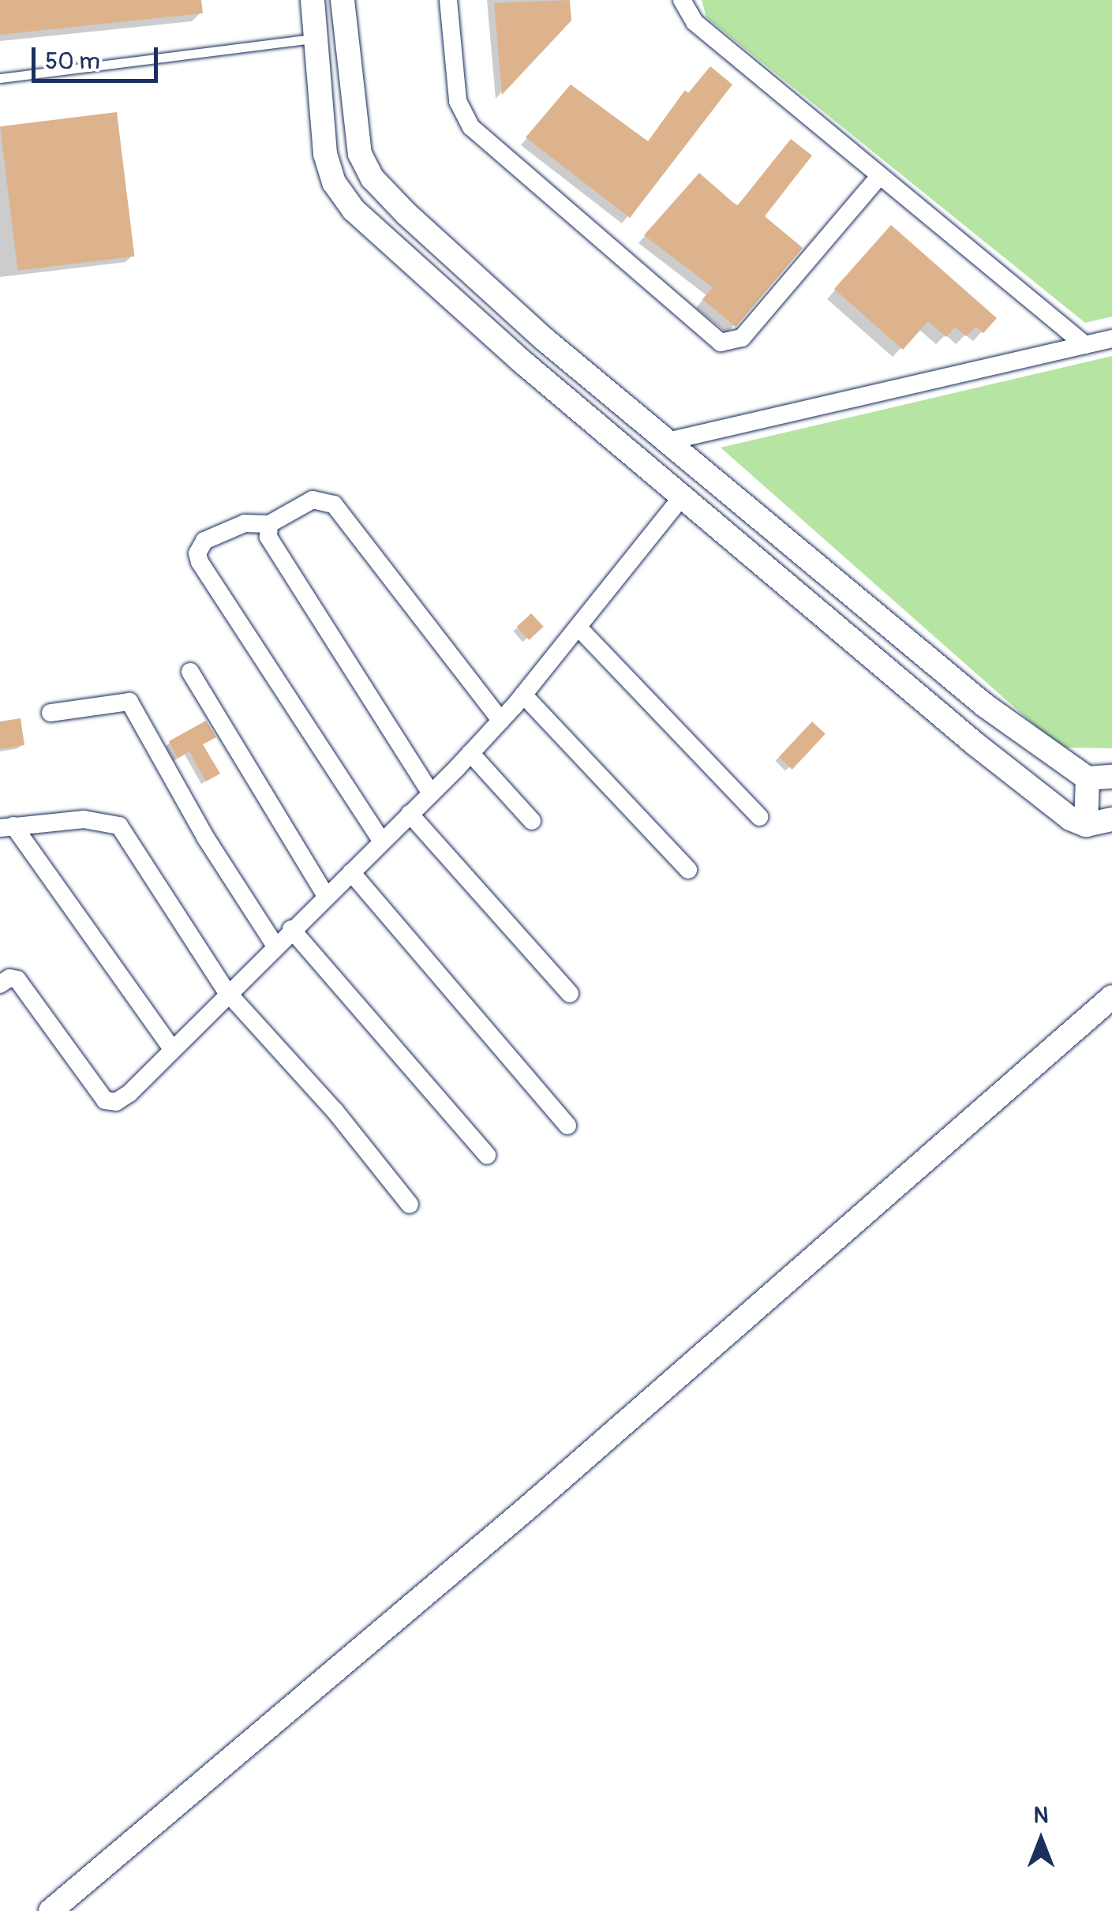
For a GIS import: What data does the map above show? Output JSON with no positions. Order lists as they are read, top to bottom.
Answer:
{
  "scale_bar": "50 m",
  "north": "top"
}
